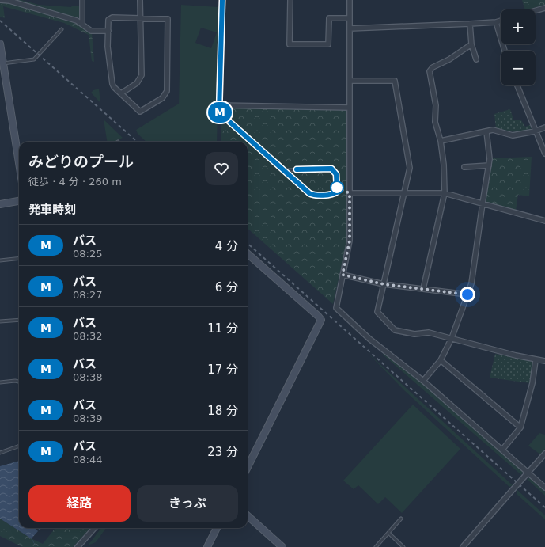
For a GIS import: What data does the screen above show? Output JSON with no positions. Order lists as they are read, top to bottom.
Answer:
{
  "lines": ["bus line M"],
  "page": {
    "on_map": "M",
    "map_buttons": ["+", "−"],
    "heading": [
      ["みどりのプール", "徒歩 · 4 分 · 260 m"],
      "発車時刻"
    ],
    "list": [
      {
        "mark": "M",
        "name": "バス",
        "note": "08:25",
        "value": "4 分"
      },
      {
        "mark": "M",
        "name": "バス",
        "note": "08:27",
        "value": "6 分"
      },
      {
        "mark": "M",
        "name": "バス",
        "note": "08:32",
        "value": "11 分"
      },
      {
        "mark": "M",
        "name": "バス",
        "note": "08:38",
        "value": "17 分"
      },
      {
        "mark": "M",
        "name": "バス",
        "note": "08:39",
        "value": "18 分"
      },
      {
        "mark": "M",
        "name": "バス",
        "note": "08:44",
        "value": "23 分"
      }
    ],
    "buttons": ["経路", "きっぷ"]
  }
}
